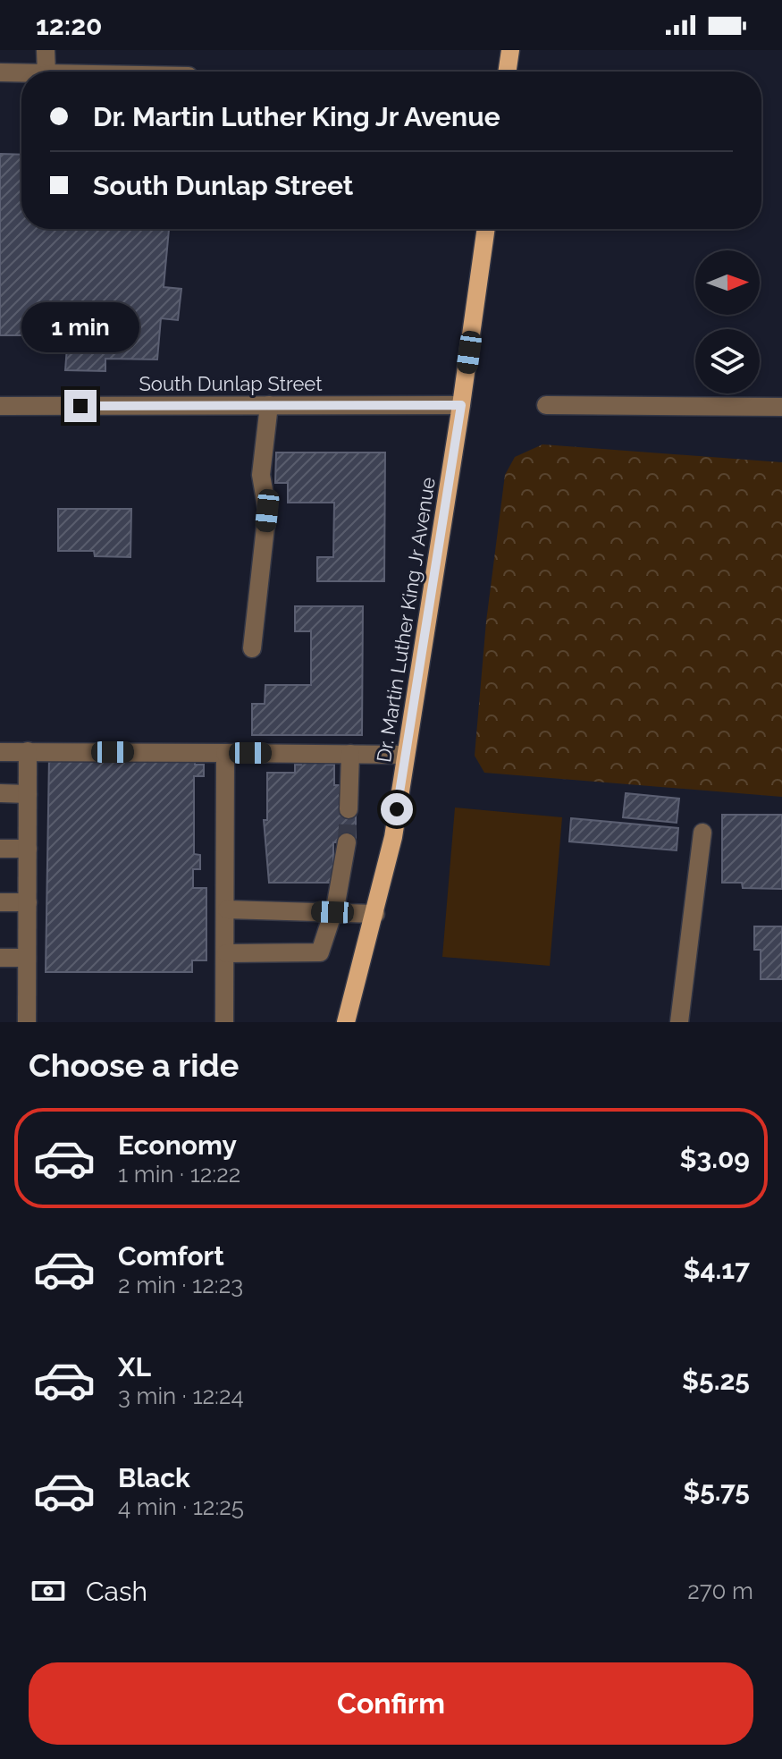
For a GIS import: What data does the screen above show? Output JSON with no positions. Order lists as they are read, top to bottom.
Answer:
{
  "streets": {
    "main road": ["Dr. Martin Luther King Jr Avenue"],
    "street": ["South Dunlap Street"]
  },
  "crossings": [
    ["South Dunlap Street", "Dr. Martin Luther King Jr Avenue"]
  ],
  "north": "right",
  "page": {
    "status": "12:20",
    "banner": ["Dr. Martin Luther King Jr Avenue", "South Dunlap Street"],
    "bubble": "1 min",
    "heading": "Choose a ride",
    "list": [
      {
        "name": "Economy",
        "note": "1 min · 12:22",
        "value": "$3.09"
      },
      {
        "name": "Comfort",
        "note": "2 min · 12:23",
        "value": "$4.17"
      },
      {
        "name": "XL",
        "note": "3 min · 12:24",
        "value": "$5.25"
      },
      {
        "name": "Black",
        "note": "4 min · 12:25",
        "value": "$5.75"
      }
    ],
    "pay": ["Cash", "270 m"],
    "buttons": "Confirm"
  }
}
